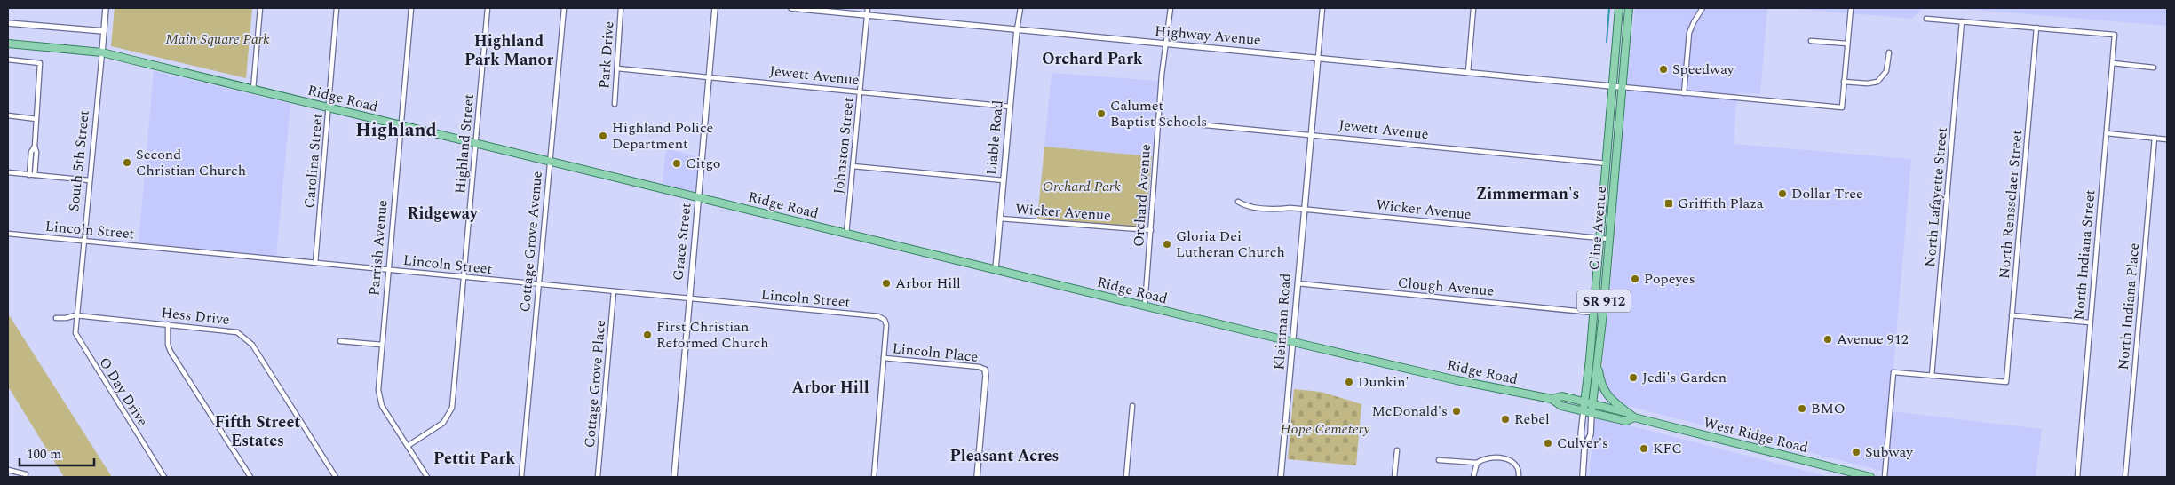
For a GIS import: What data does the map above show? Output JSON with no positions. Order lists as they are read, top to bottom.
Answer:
{
  "streets": {
    "main road": [
      "Ridge Road",
      "Cline Avenue",
      "SR 912",
      "West Ridge Road"
    ],
    "street": [
      "Highway Avenue",
      "Park Drive",
      "Jewett Avenue",
      "Liable Road",
      "Highland Street",
      "Johnston Street",
      "South 5th Street",
      "Carolina Street",
      "Orchard Avenue",
      "North Lafayette Street",
      "North Rensselaer Street",
      "Wicker Avenue",
      "Lincoln Street",
      "Cottage Grove Avenue",
      "Grace Street",
      "Parrish Avenue",
      "North Indiana Street",
      "Clough Avenue",
      "North Indiana Place",
      "Hess Drive",
      "Kleinman Road",
      "Lincoln Place",
      "Cottage Grove Place",
      "O Day Drive"
    ]
  },
  "crossings": [
    ["Highway Avenue", "Liable Road"],
    ["Highway Avenue", "Johnston Street"],
    ["Highway Avenue", "Orchard Avenue"],
    ["Highway Avenue", "Cline Avenue"],
    ["Highway Avenue", "Kleinman Road"],
    ["Park Drive", "Jewett Avenue"],
    ["Jewett Avenue", "Liable Road"],
    ["Jewett Avenue", "Johnston Street"],
    ["Jewett Avenue", "Orchard Avenue"],
    ["Jewett Avenue", "Cline Avenue"],
    ["Jewett Avenue", "Grace Street"],
    ["Jewett Avenue", "Kleinman Road"],
    ["Ridge Road", "Liable Road"],
    ["Ridge Road", "Highland Street"],
    ["Ridge Road", "Johnston Street"],
    ["Ridge Road", "South 5th Street"],
    ["Ridge Road", "Carolina Street"],
    ["Ridge Road", "Orchard Avenue"],
    ["Ridge Road", "Cline Avenue"],
    ["Ridge Road", "Cottage Grove Avenue"],
    ["Ridge Road", "Grace Street"],
    ["Ridge Road", "Parrish Avenue"],
    ["Ridge Road", "Kleinman Road"],
    ["Ridge Road", "West Ridge Road"],
    ["Liable Road", "Wicker Avenue"],
    ["Highland Street", "Lincoln Street"],
    ["Highland Street", "Parrish Avenue"],
    ["South 5th Street", "Lincoln Street"],
    ["South 5th Street", "Hess Drive"],
    ["South 5th Street", "O Day Drive"],
    ["Carolina Street", "Lincoln Street"],
    ["Orchard Avenue", "Wicker Avenue"],
    ["North Lafayette Street", "North Rensselaer Street"],
    ["North Rensselaer Street", "North Indiana Street"],
    ["Wicker Avenue", "Cline Avenue"],
    ["Wicker Avenue", "Kleinman Road"],
    ["Cline Avenue", "Clough Avenue"],
    ["Cline Avenue", "West Ridge Road"],
    ["Lincoln Street", "Cottage Grove Avenue"],
    ["Lincoln Street", "Grace Street"],
    ["Lincoln Street", "Parrish Avenue"],
    ["Lincoln Street", "Lincoln Place"],
    ["Lincoln Street", "Cottage Grove Place"],
    ["Clough Avenue", "Kleinman Road"],
    ["Hess Drive", "O Day Drive"]
  ],
  "districts": [
    "Highland Park Manor",
    "Orchard Park",
    "Highland",
    "Zimmerman's",
    "Ridgeway",
    "Arbor Hill",
    "Fifth Street Estates",
    "Pleasant Acres",
    "Pettit Park"
  ],
  "parks": ["Main Square Park", "Orchard Park", "Hope Cemetery"],
  "places": {
    "other": [
      "Speedway",
      "Calumet Baptist Schools",
      "Highland Police Department",
      "Second Christian Church",
      "Citgo",
      "Dollar Tree",
      "Gloria Dei Lutheran Church",
      "Popeyes",
      "Arbor Hill",
      "First Christian Reformed Church",
      "Avenue 912",
      "Jedi's Garden",
      "Dunkin'",
      "BMO",
      "McDonald's",
      "Rebel",
      "Culver's",
      "KFC",
      "Subway"
    ],
    "transit": ["Griffith Plaza"]
  },
  "scale_bar": "100 m"
}
